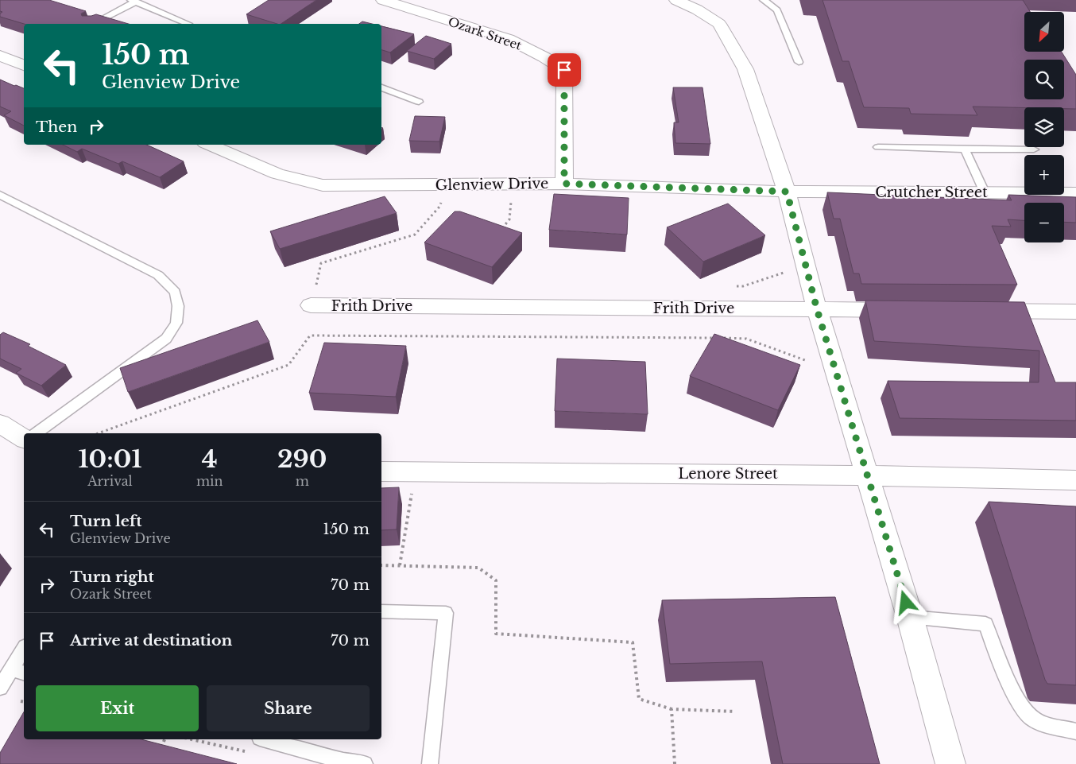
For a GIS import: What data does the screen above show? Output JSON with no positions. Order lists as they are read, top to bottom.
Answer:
{
  "streets": {
    "street": [
      "Ozark Street",
      "Glenview Drive",
      "Crutcher Street",
      "Frith Drive",
      "Lenore Street"
    ]
  },
  "crossings": [
    ["Ozark Street", "Glenview Drive"],
    ["Glenview Drive", "Crutcher Street"]
  ],
  "north": "bottom left",
  "page": {
    "map_buttons": ["+", "−"],
    "turn": ["150 m", "Glenview Drive"],
    "then": "Then",
    "eta": [
      "10:01",
      "Arrival",
      "4",
      "min",
      "290",
      "m"
    ],
    "list": [
      {
        "name": "Turn left",
        "note": "Glenview Drive",
        "value": "150 m"
      },
      {
        "name": "Turn right",
        "note": "Ozark Street",
        "value": "70 m"
      },
      {
        "name": "Arrive at destination",
        "value": "70 m"
      }
    ],
    "buttons": ["Exit", "Share"]
  }
}
